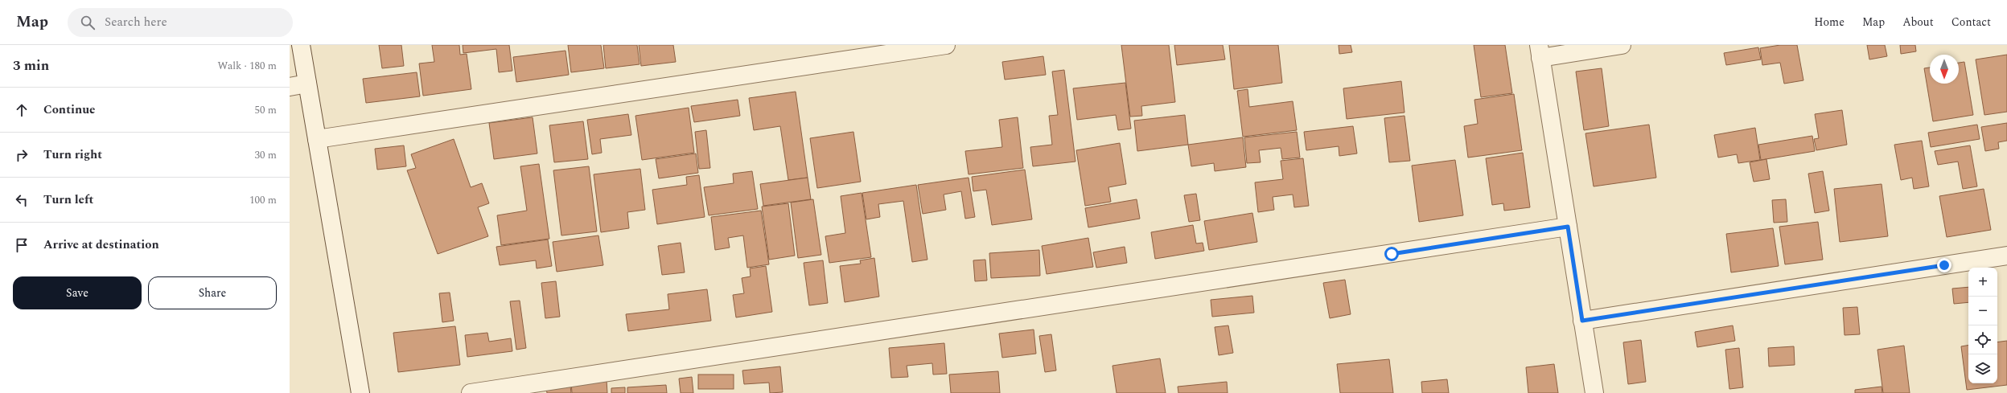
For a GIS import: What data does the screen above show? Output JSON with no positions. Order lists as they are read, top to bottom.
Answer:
{
  "north": "bottom",
  "page": {
    "header": "Map",
    "search": "Search here",
    "nav": [
      "Home",
      "Map",
      "About",
      "Contact"
    ],
    "heading": ["3 min", "Walk · 180 m"],
    "list": [
      ["Continue", "50 m"],
      ["Turn right", "30 m"],
      ["Turn left", "100 m"],
      "Arrive at destination"
    ],
    "buttons": ["Save", "Share"],
    "map_buttons": ["+", "−"]
  }
}
